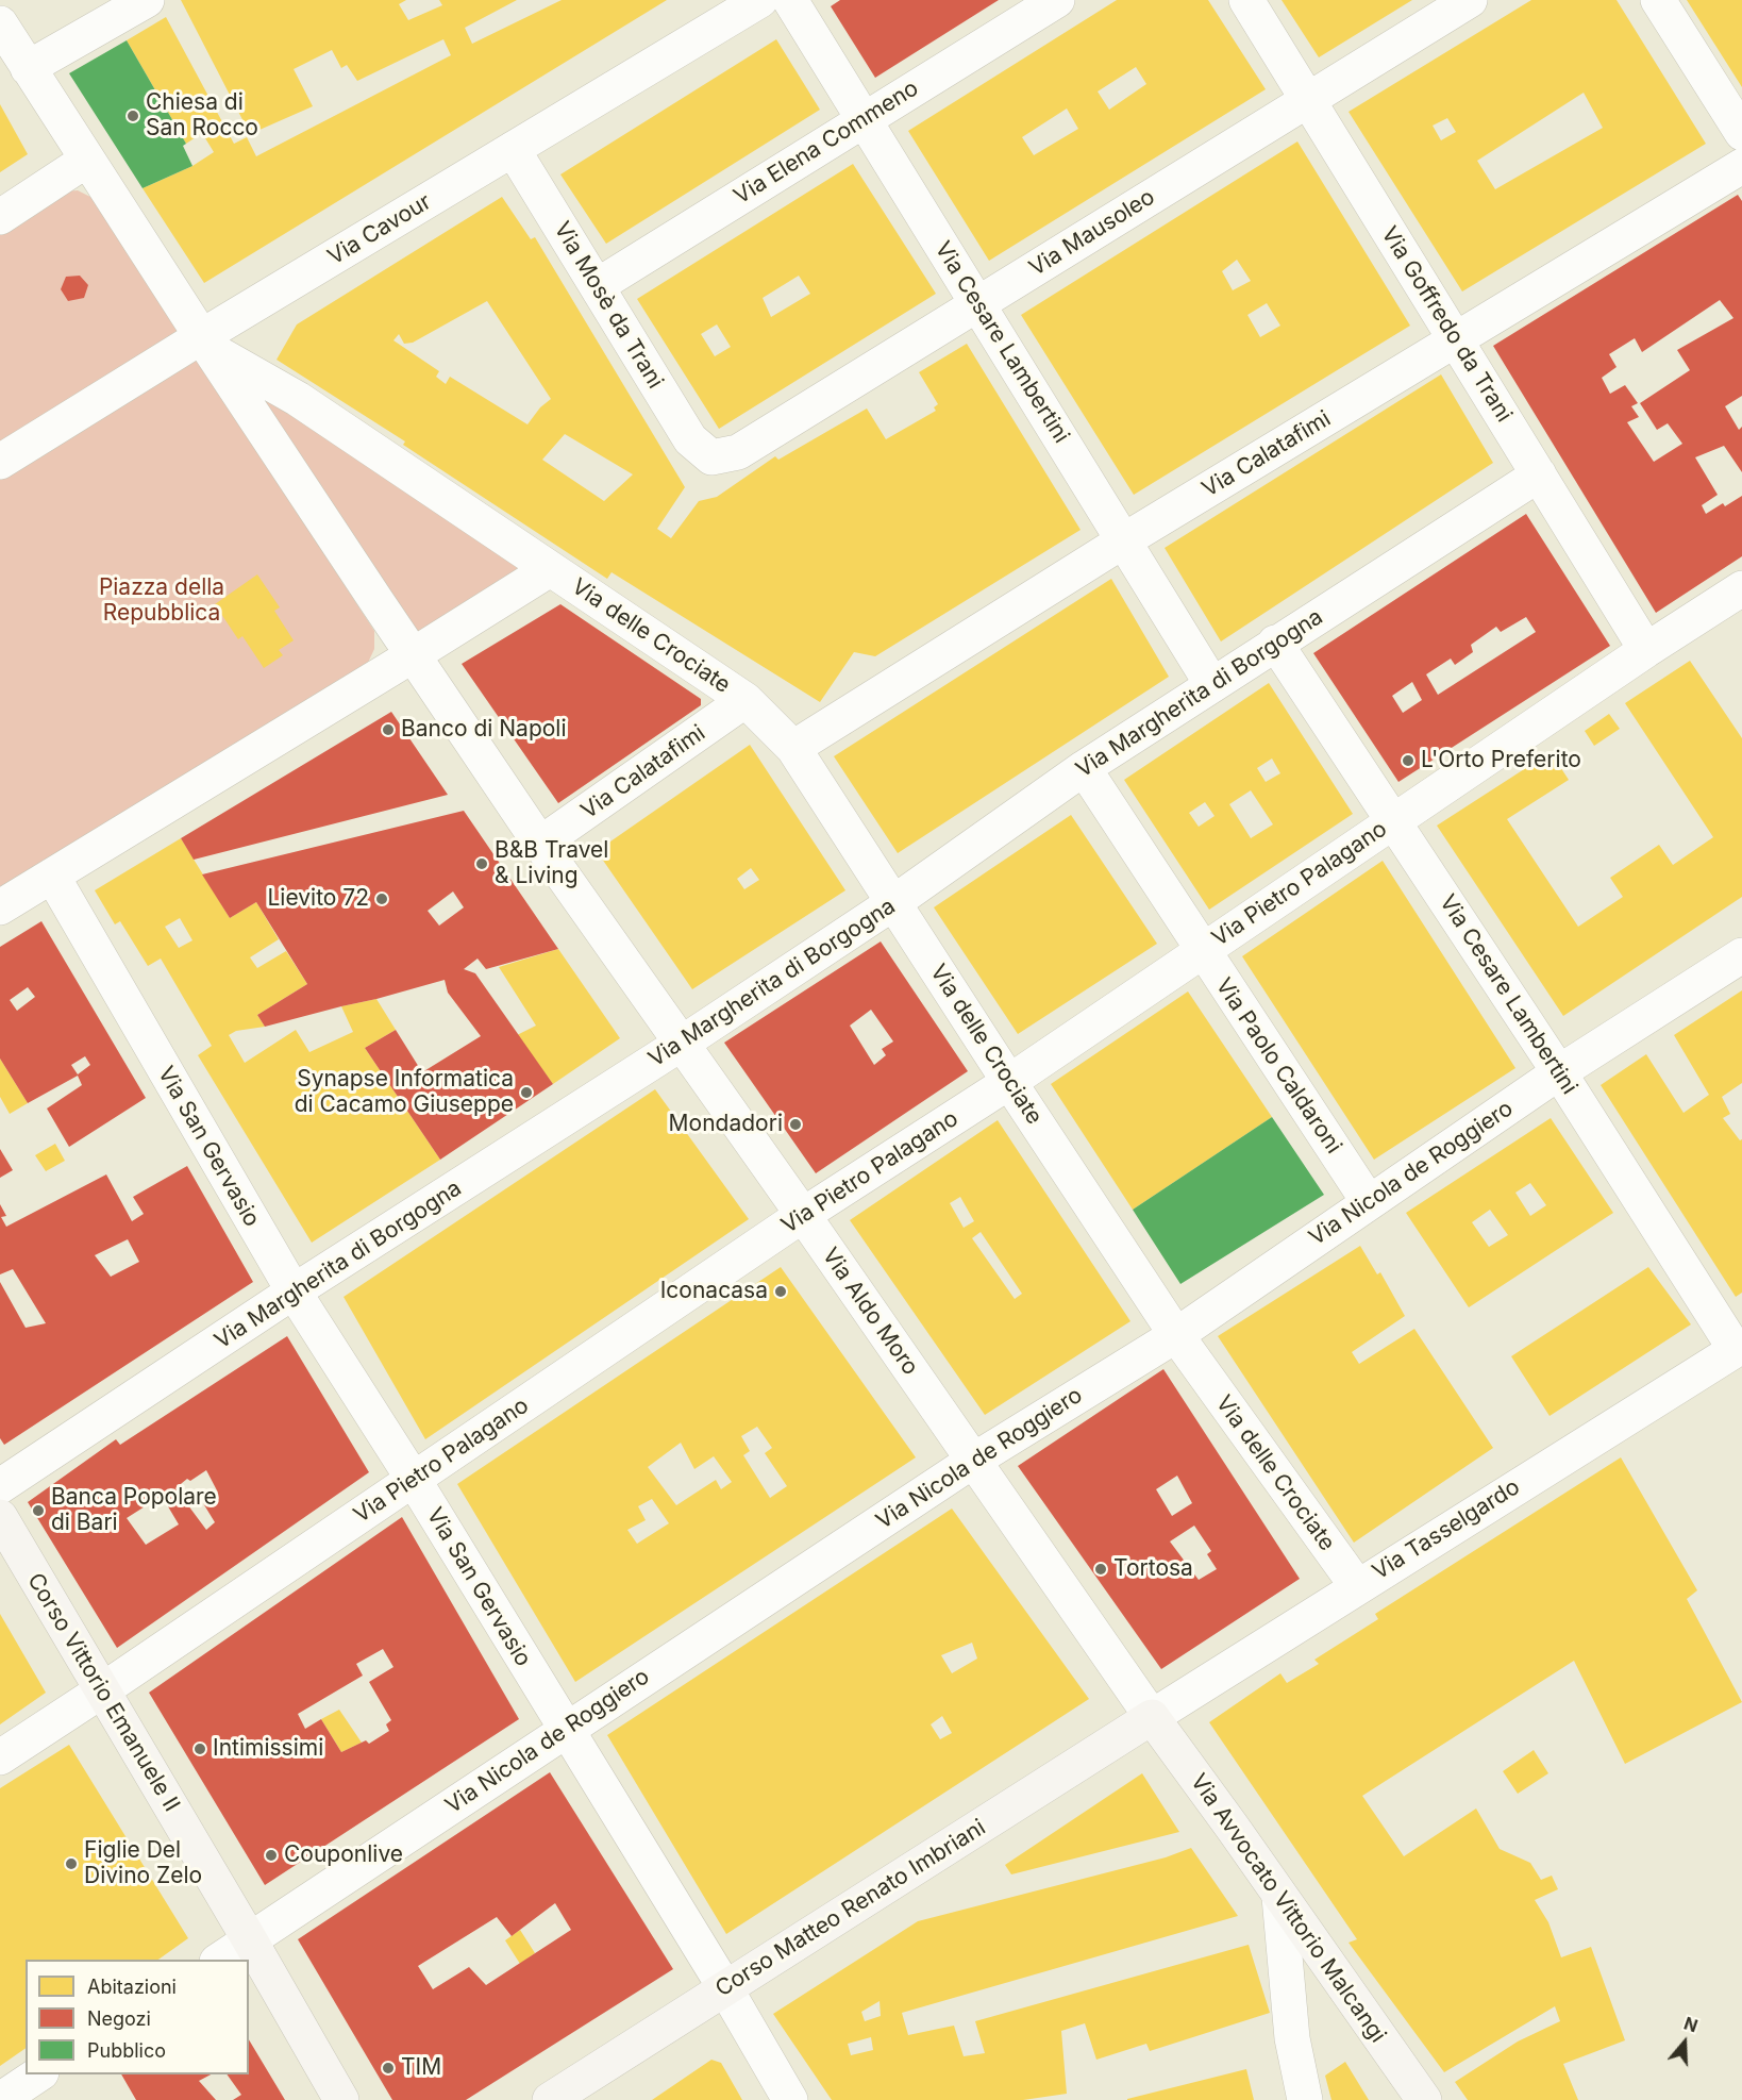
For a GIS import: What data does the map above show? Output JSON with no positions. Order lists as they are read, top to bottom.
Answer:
{
  "streets": {
    "main road": ["Corso Vittorio Emanuele II", "Corso Matteo Renato Imbriani", "Via Avvocato Vittorio Malcangi"],
    "street": [
      "Via Elena Commeno",
      "Via Cavour",
      "Via Mausoleo",
      "Via Mosè da Trani",
      "Via Goffredo da Trani",
      "Via Cesare Lambertini",
      "Via Calatafimi",
      "Via delle Crociate",
      "Via Margherita di Borgogna",
      "Via Pietro Palagano",
      "Via Paolo Caldaroni",
      "Via San Gervasio",
      "Via Nicola de Roggiero",
      "Via Aldo Moro",
      "Via Tasselgardo"
    ]
  },
  "crossings": [
    ["Via Elena Commeno", "Via Mosè da Trani"],
    ["Via Elena Commeno", "Via Cesare Lambertini"],
    ["Via Cavour", "Via Mosè da Trani"],
    ["Via Mausoleo", "Via Mosè da Trani"],
    ["Via Mausoleo", "Via Goffredo da Trani"],
    ["Via Mausoleo", "Via Cesare Lambertini"],
    ["Via Goffredo da Trani", "Via Calatafimi"],
    ["Via Goffredo da Trani", "Via Margherita di Borgogna"],
    ["Via Goffredo da Trani", "Via Pietro Palagano"],
    ["Via Cesare Lambertini", "Via Calatafimi"],
    ["Via Cesare Lambertini", "Via Margherita di Borgogna"],
    ["Via Cesare Lambertini", "Via Pietro Palagano"],
    ["Via Cesare Lambertini", "Via Nicola de Roggiero"],
    ["Via Cesare Lambertini", "Via Tasselgardo"],
    ["Via Calatafimi", "Via delle Crociate"],
    ["Via Calatafimi", "Via Aldo Moro"],
    ["Via delle Crociate", "Via Margherita di Borgogna"],
    ["Via delle Crociate", "Via Pietro Palagano"],
    ["Via delle Crociate", "Via Nicola de Roggiero"],
    ["Via delle Crociate", "Via Tasselgardo"],
    ["Via Margherita di Borgogna", "Via Paolo Caldaroni"],
    ["Via Margherita di Borgogna", "Via San Gervasio"],
    ["Via Margherita di Borgogna", "Via Aldo Moro"],
    ["Via Pietro Palagano", "Via Paolo Caldaroni"],
    ["Via Pietro Palagano", "Via San Gervasio"],
    ["Via Pietro Palagano", "Via Aldo Moro"],
    ["Via Pietro Palagano", "Corso Vittorio Emanuele II"],
    ["Via Paolo Caldaroni", "Via Nicola de Roggiero"],
    ["Via San Gervasio", "Via Nicola de Roggiero"],
    ["Via San Gervasio", "Corso Matteo Renato Imbriani"],
    ["Via Nicola de Roggiero", "Via Aldo Moro"],
    ["Via Nicola de Roggiero", "Corso Vittorio Emanuele II"],
    ["Via Aldo Moro", "Via Tasselgardo"],
    ["Via Aldo Moro", "Corso Matteo Renato Imbriani"],
    ["Via Aldo Moro", "Via Avvocato Vittorio Malcangi"],
    ["Via Tasselgardo", "Corso Matteo Renato Imbriani"],
    ["Via Tasselgardo", "Via Avvocato Vittorio Malcangi"],
    ["Corso Matteo Renato Imbriani", "Via Avvocato Vittorio Malcangi"]
  ],
  "parks": ["Piazza della Repubblica"],
  "places": [
    "Chiesa di San Rocco",
    "Banco di Napoli",
    "L'Orto Preferito",
    "B&B Travel & Living",
    "Lievito 72",
    "Synapse Informatica di Cacamo Giuseppe",
    "Mondadori",
    "Iconacasa",
    "Banca Popolare di Bari",
    "Tortosa",
    "Intimissimi",
    "Couponlive",
    "Figlie Del Divino Zelo",
    "TIM"
  ],
  "legend": ["Abitazioni", "Negozi", "Pubblico"],
  "north": "top"
}
